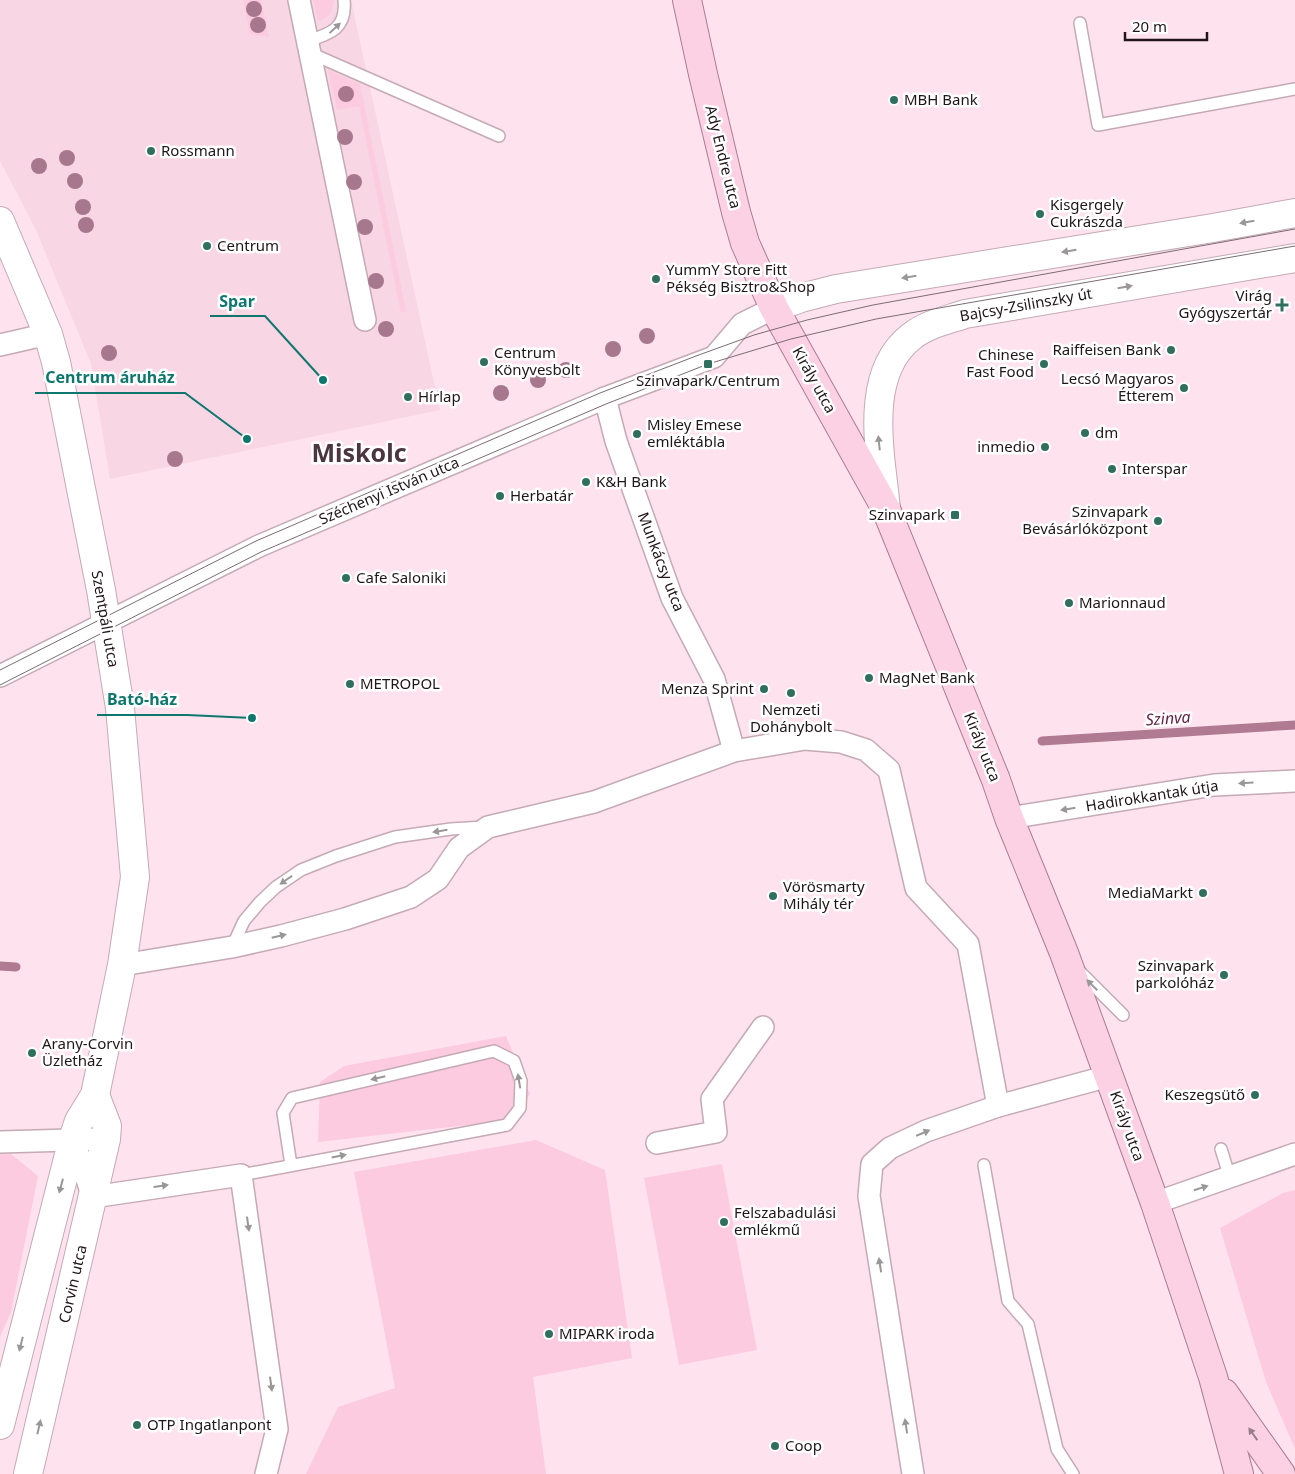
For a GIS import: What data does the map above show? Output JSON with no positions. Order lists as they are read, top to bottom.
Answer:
{
  "streets": {
    "main road": ["Ady Endre utca", "Király utca"],
    "street": [
      "Bajcsy-Zsilinszky út",
      "Széchenyi István utca",
      "Munkácsy utca",
      "Szentpáli utca",
      "Hadirokkantak útja",
      "Corvin utca"
    ]
  },
  "crossings": [
    ["Ady Endre utca", "Király utca"],
    ["Ady Endre utca", "Széchenyi István utca"],
    ["Bajcsy-Zsilinszky út", "Király utca"],
    ["Király utca", "Széchenyi István utca"],
    ["Király utca", "Hadirokkantak útja"],
    ["Széchenyi István utca", "Munkácsy utca"],
    ["Széchenyi István utca", "Szentpáli utca"],
    ["Szentpáli utca", "Corvin utca"]
  ],
  "one_way": ["Hadirokkantak útja"],
  "districts": ["Miskolc"],
  "water": ["Szinva"],
  "places": {
    "other": [
      "MBH Bank",
      "Rossmann",
      "Kisgergely Cukrászda",
      "Centrum",
      "YummY Store Fitt Pékség Bisztro&Shop",
      "Raiffeisen Bank",
      "Centrum Könyvesbolt",
      "Chinese Fast Food",
      "Spar",
      "Lecsó Magyaros Étterem",
      "Hírlap",
      "dm",
      "Misley Emese emléktábla",
      "Centrum áruház",
      "inmedio",
      "Interspar",
      "K&H Bank",
      "Herbatár",
      "Szinvapark Bevásárlóközpont",
      "Cafe Saloniki",
      "Marionnaud",
      "MagNet Bank",
      "METROPOL",
      "Menza Sprint",
      "Nemzeti Dohánybolt",
      "Bató-ház",
      "MediaMarkt",
      "Vörösmarty Mihály tér",
      "Szinvapark parkolóház",
      "Arany-Corvin Üzletház",
      "Keszegsütő",
      "Felszabadulási emlékmű",
      "MIPARK iroda",
      "OTP Ingatlanpont",
      "Coop"
    ],
    "health": ["Virág Gyógyszertár"],
    "transit": ["Szinvapark/Centrum", "Szinvapark"]
  },
  "scale_bar": "20 m"
}
